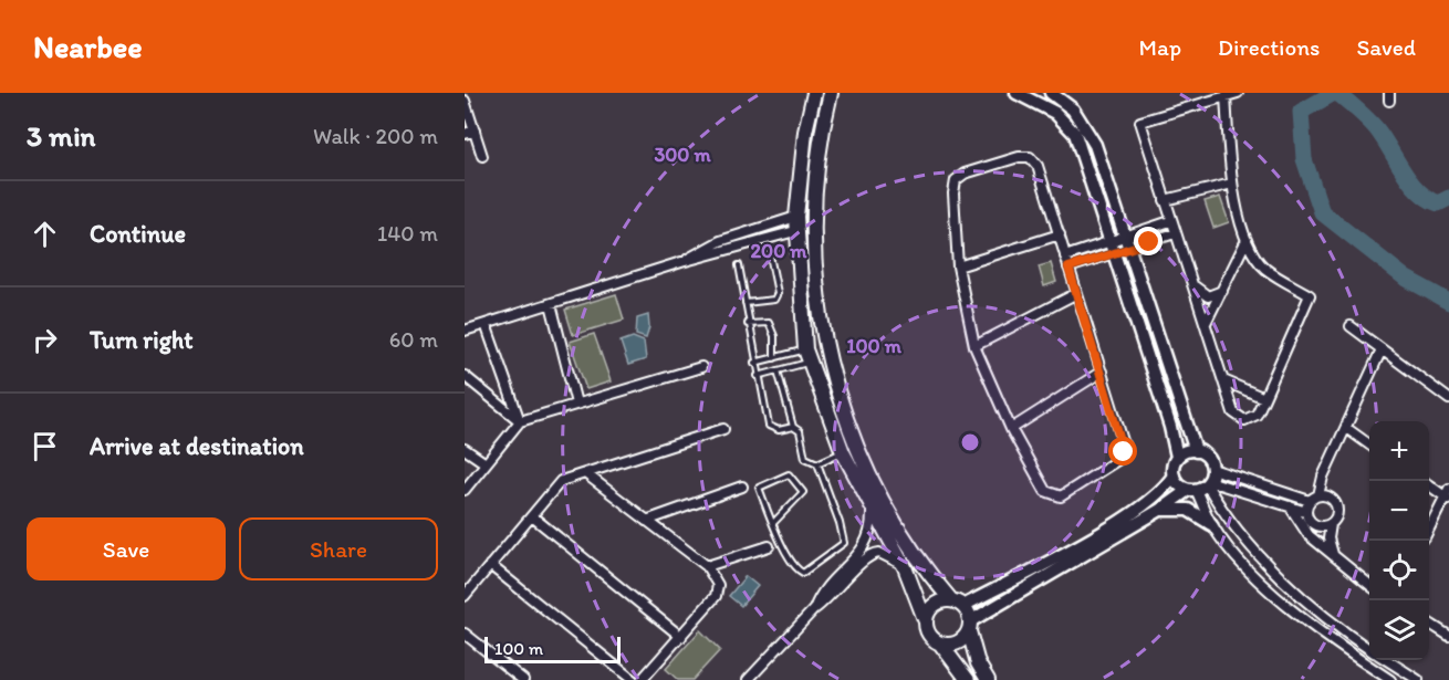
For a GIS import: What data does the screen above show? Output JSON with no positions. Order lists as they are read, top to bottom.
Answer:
{
  "scale_bar": "100 m",
  "page": {
    "header": "Nearbee",
    "nav": ["Map", "Directions", "Saved"],
    "heading": ["3 min", "Walk · 200 m"],
    "list": [
      ["Continue", "140 m"],
      ["Turn right", "60 m"],
      "Arrive at destination"
    ],
    "map_buttons": ["+", "−"],
    "buttons": ["Save", "Share"],
    "scale": "100 m"
  },
  "rings": ["300 m", "200 m", "100 m"]
}
